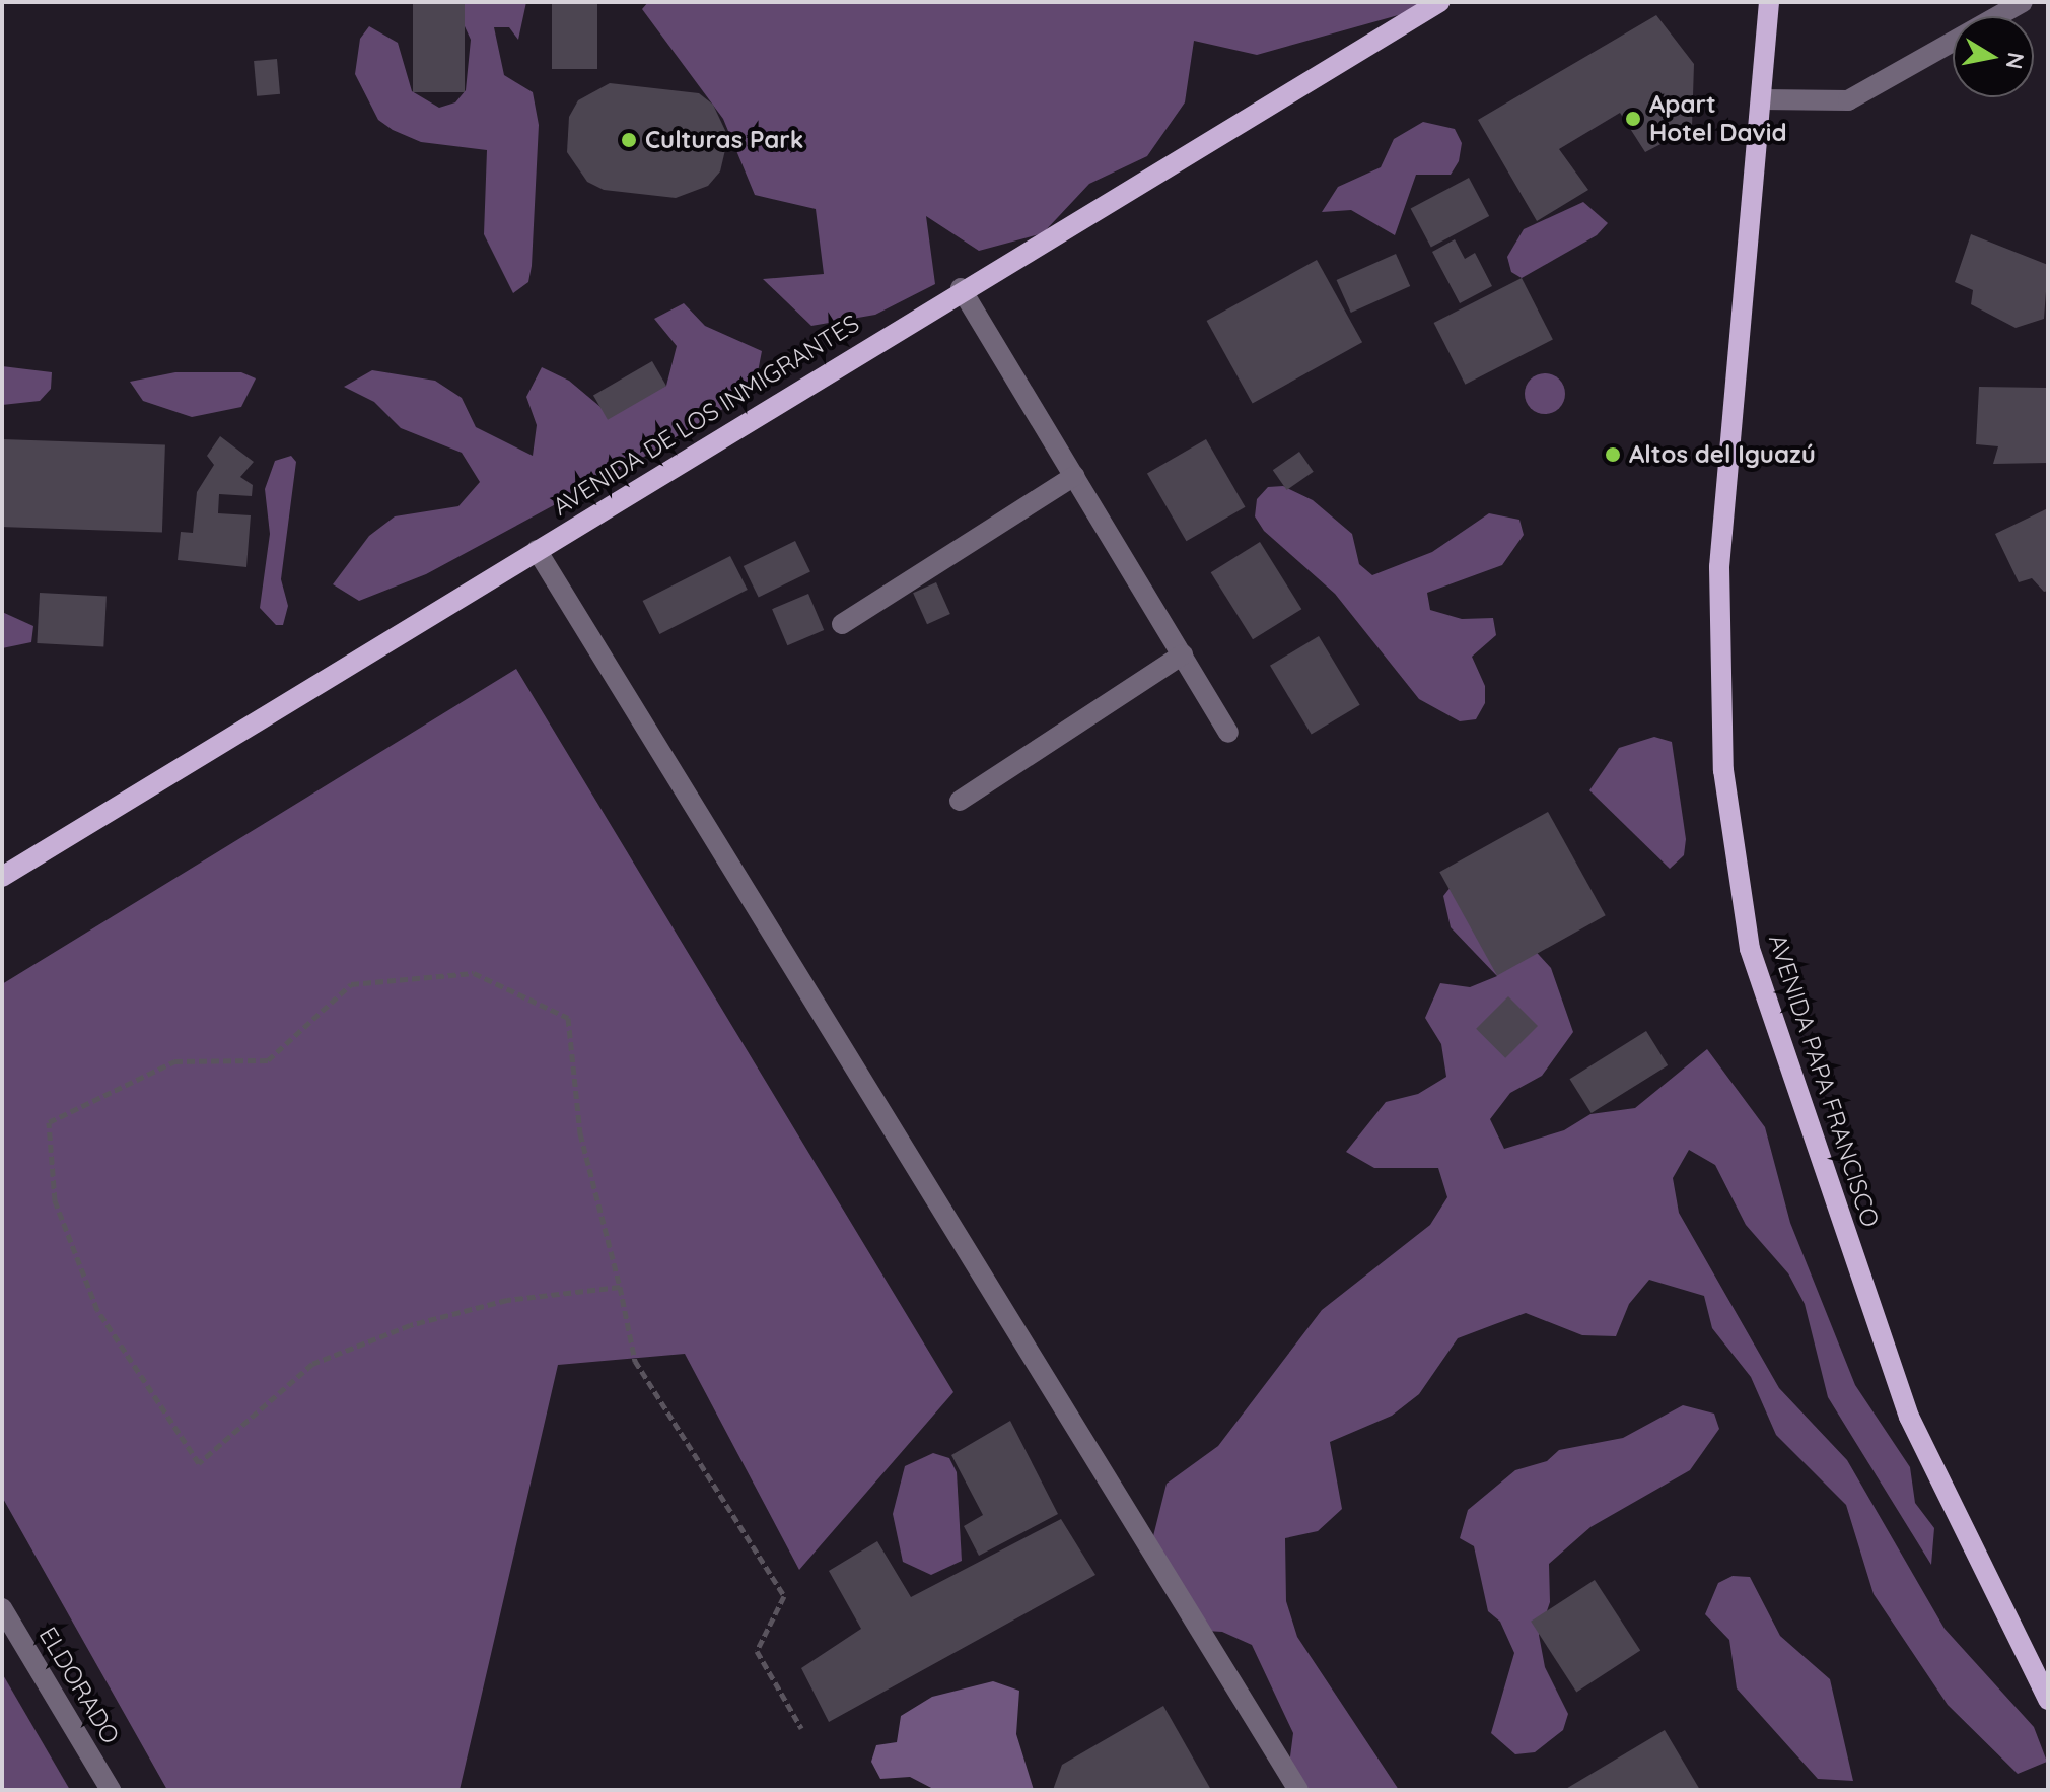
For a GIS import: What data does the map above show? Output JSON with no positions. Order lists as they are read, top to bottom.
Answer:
{
  "streets": {
    "main road": ["AVENIDA DE LOS INMIGRANTES", "AVENIDA PAPA FRANCISCO"],
    "street": ["ELDORADO"]
  },
  "places": ["Apart Hotel David", "Culturas Park", "Altos del Iguazú"],
  "north": "right"
}
